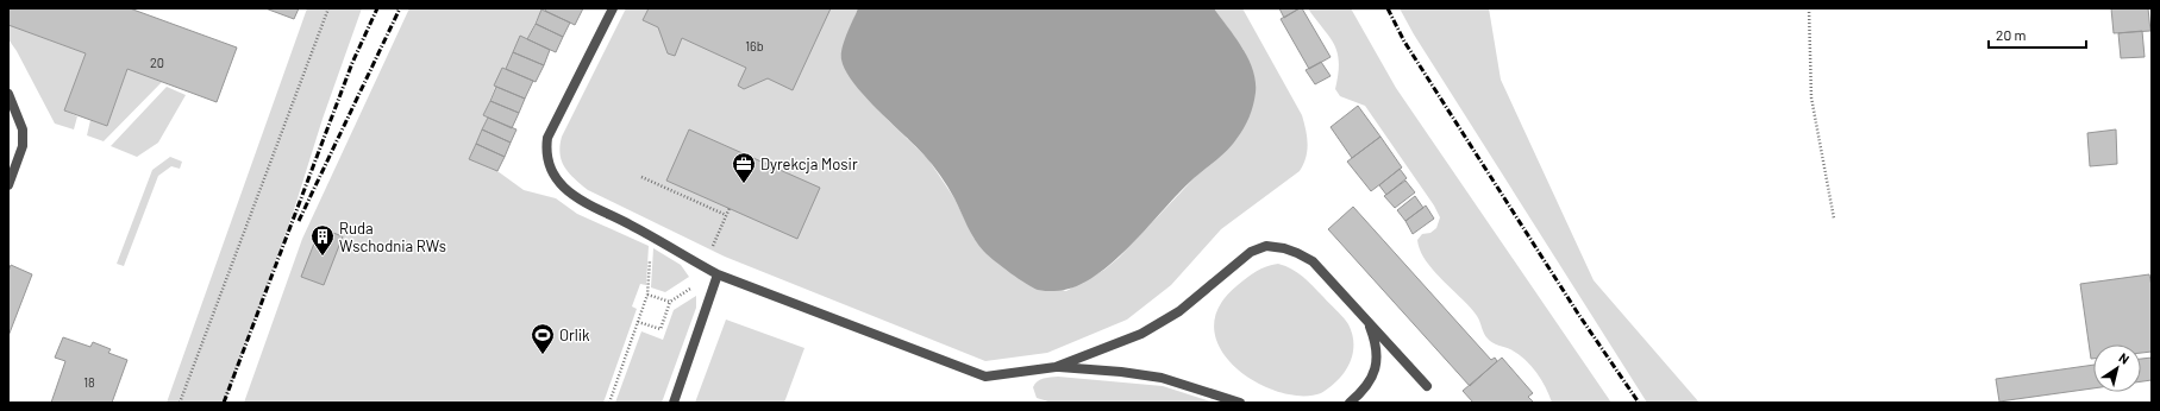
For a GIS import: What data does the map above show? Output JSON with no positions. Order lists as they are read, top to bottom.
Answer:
{
  "places": {
    "office": ["Dyrekcja Mosir"],
    "building": ["Ruda Wschodnia RWs"],
    "sports": ["Orlik"]
  },
  "house_numbers": ["16b", "20", "18"],
  "scale_bar": "20 m",
  "north": "top right"
}
